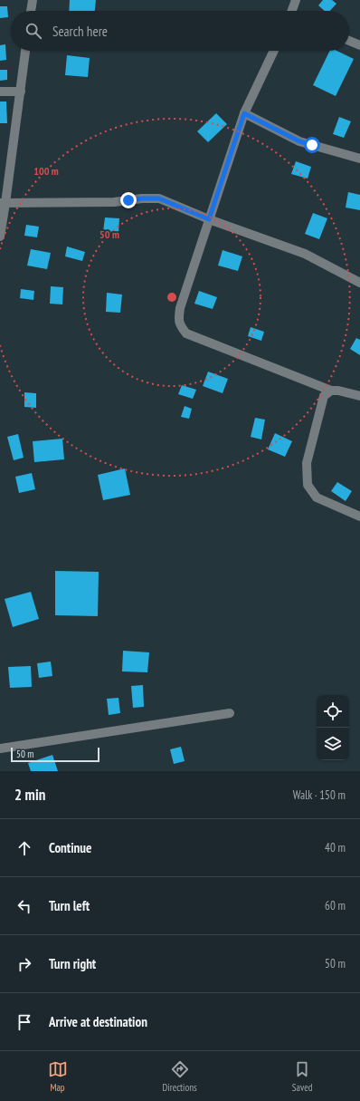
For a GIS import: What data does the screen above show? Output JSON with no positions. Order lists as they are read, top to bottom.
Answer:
{
  "scale_bar": "50 m",
  "page": {
    "search": "Search here",
    "scale": "50 m",
    "heading": ["2 min", "Walk · 150 m"],
    "list": [
      ["Continue", "40 m"],
      ["Turn left", "60 m"],
      ["Turn right", "50 m"],
      "Arrive at destination"
    ],
    "nav": ["Map", "Directions", "Saved"]
  },
  "rings": ["100 m", "50 m"]
}
